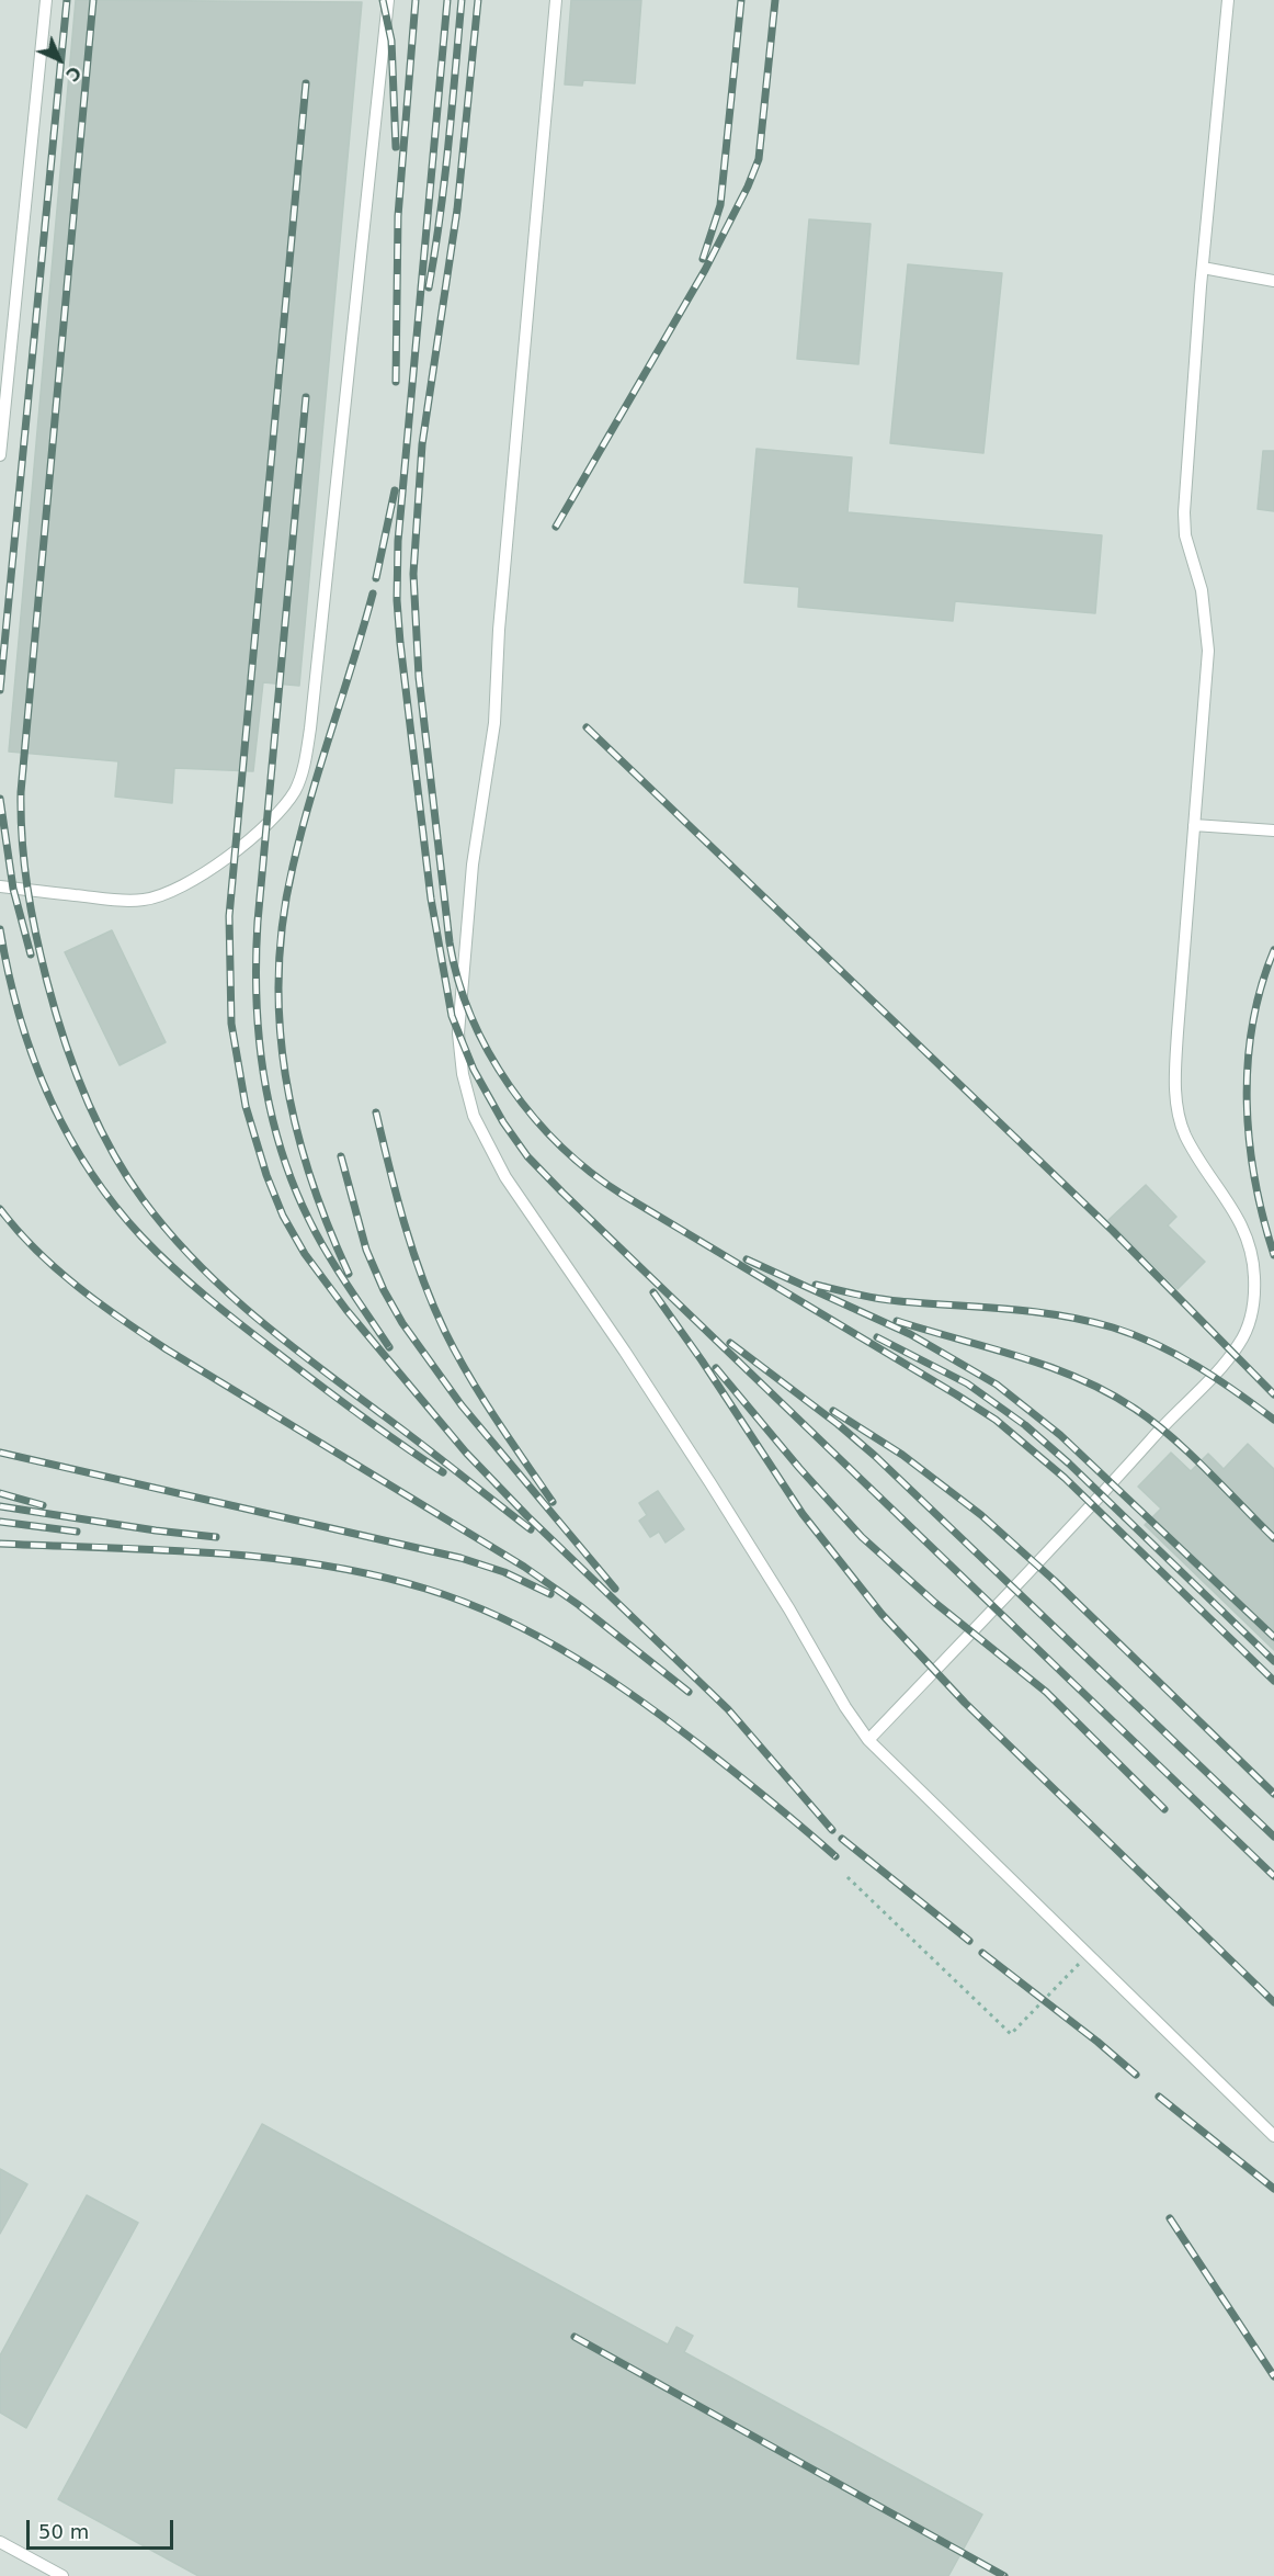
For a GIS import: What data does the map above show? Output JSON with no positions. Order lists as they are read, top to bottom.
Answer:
{
  "scale_bar": "50 m",
  "north": "bottom right"
}
